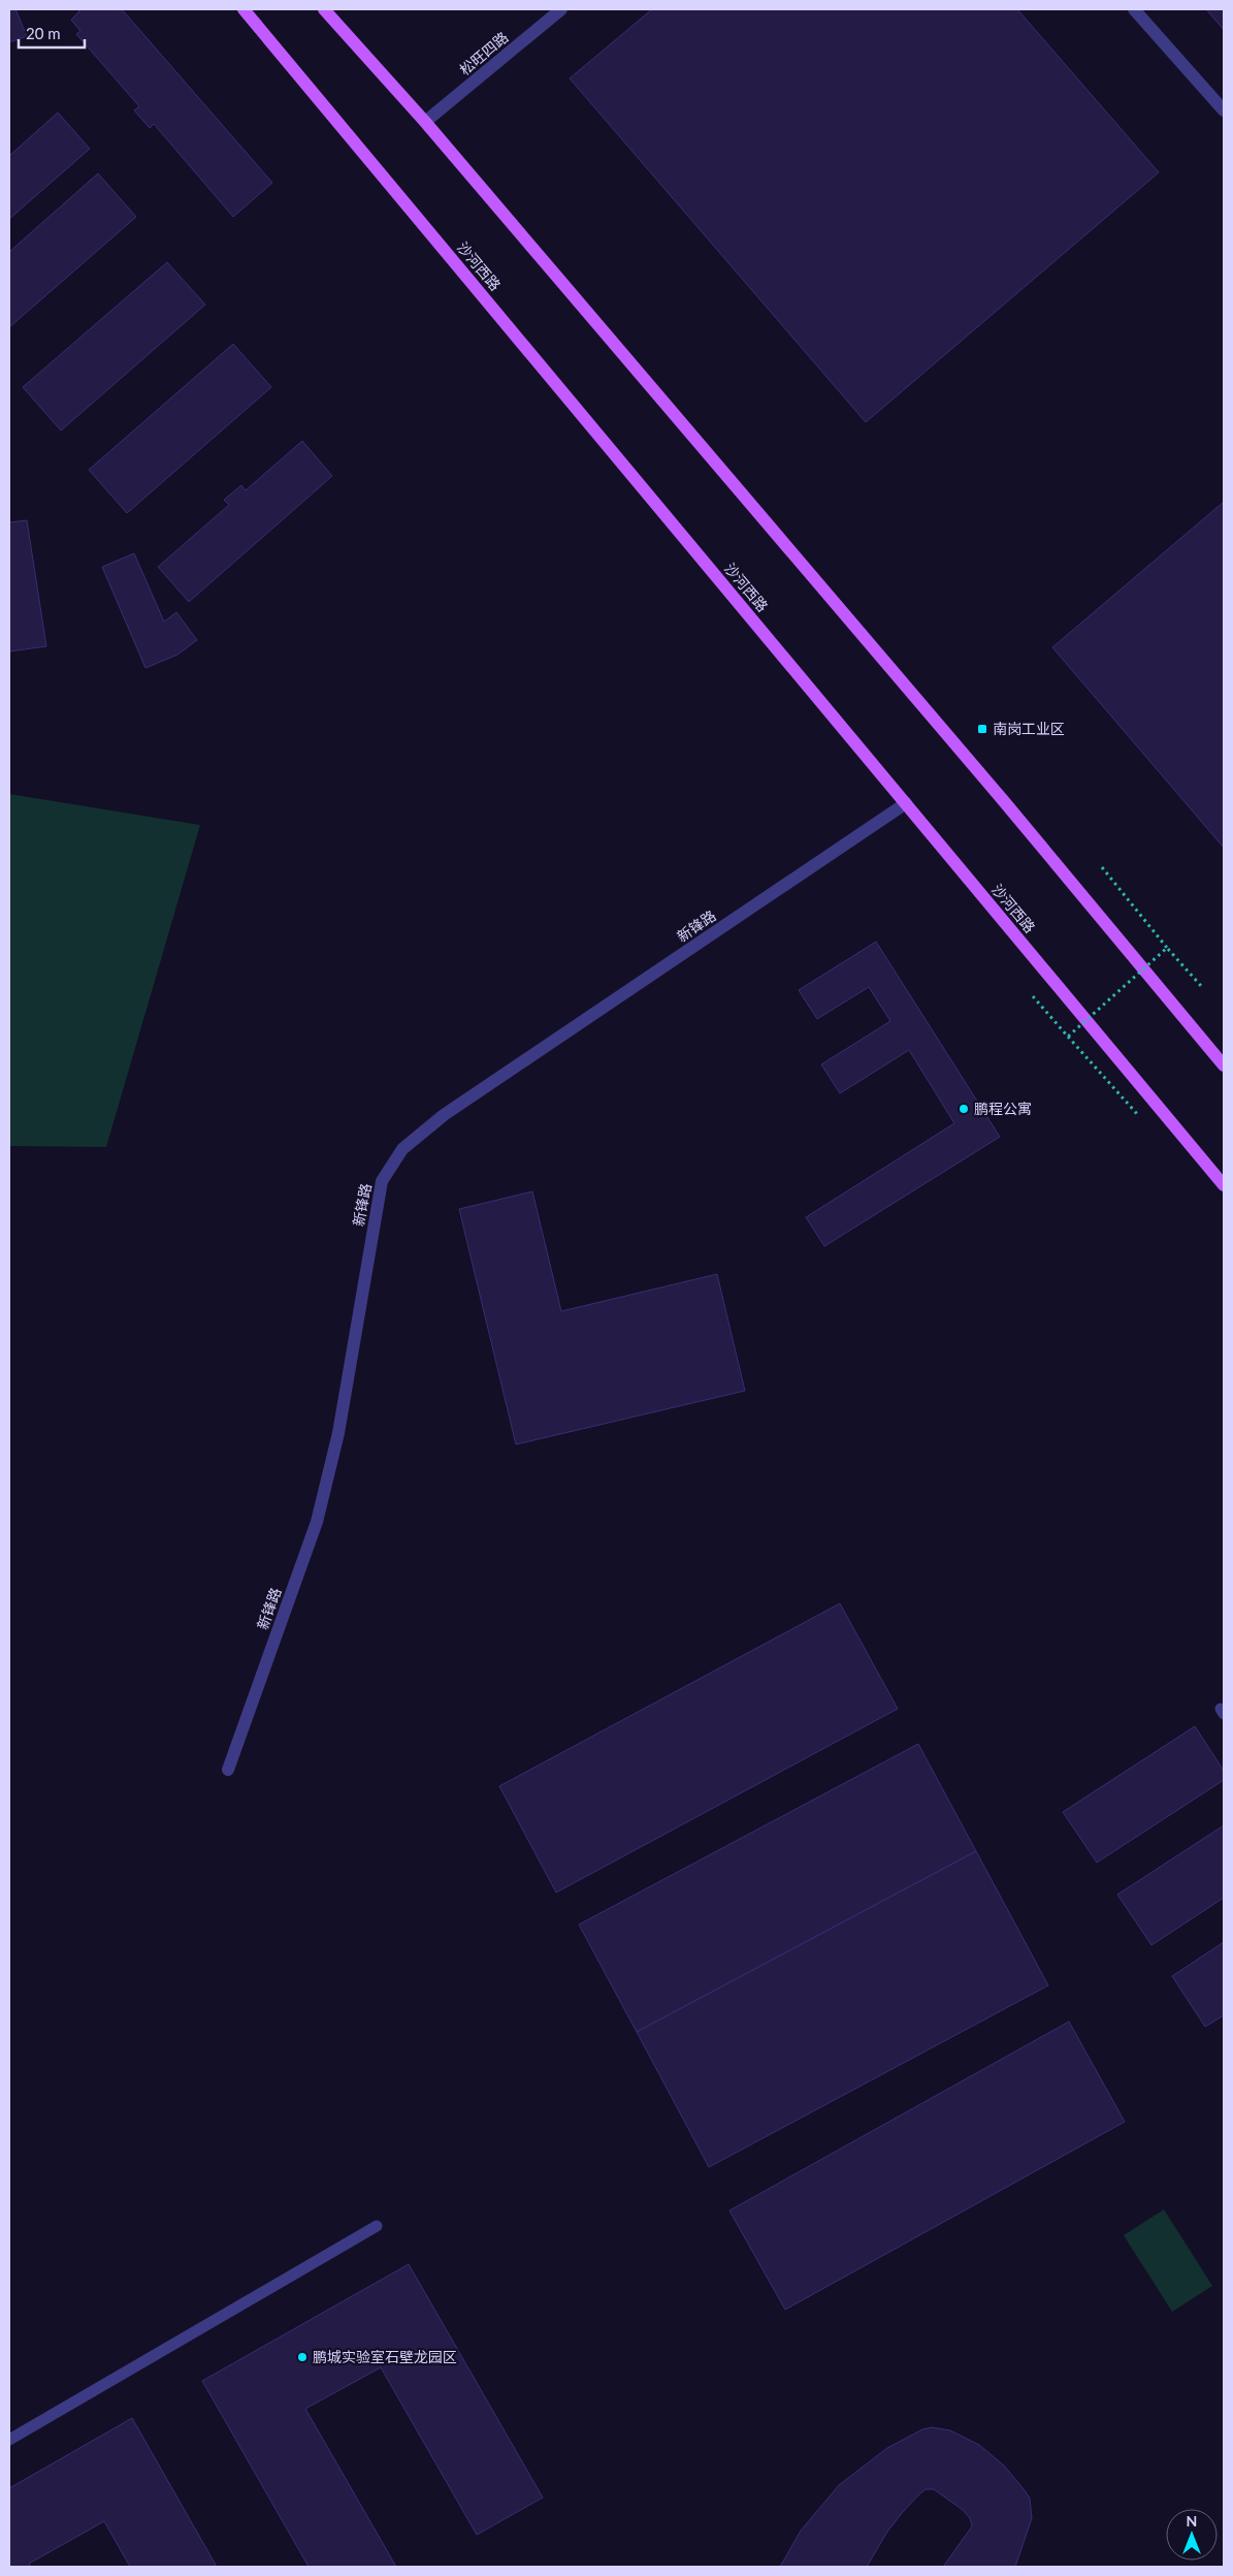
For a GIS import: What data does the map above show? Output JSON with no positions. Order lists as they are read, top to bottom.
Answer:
{
  "streets": {
    "main road": ["沙河西路"],
    "street": ["松旺四路", "新锋路"]
  },
  "crossings": [
    ["沙河西路", "新锋路"]
  ],
  "places": {
    "transit": ["南岗工业区"],
    "other": ["鹏程公寓", "鹏城实验室石壁龙园区"]
  },
  "scale_bar": "20 m",
  "north": "top"
}
